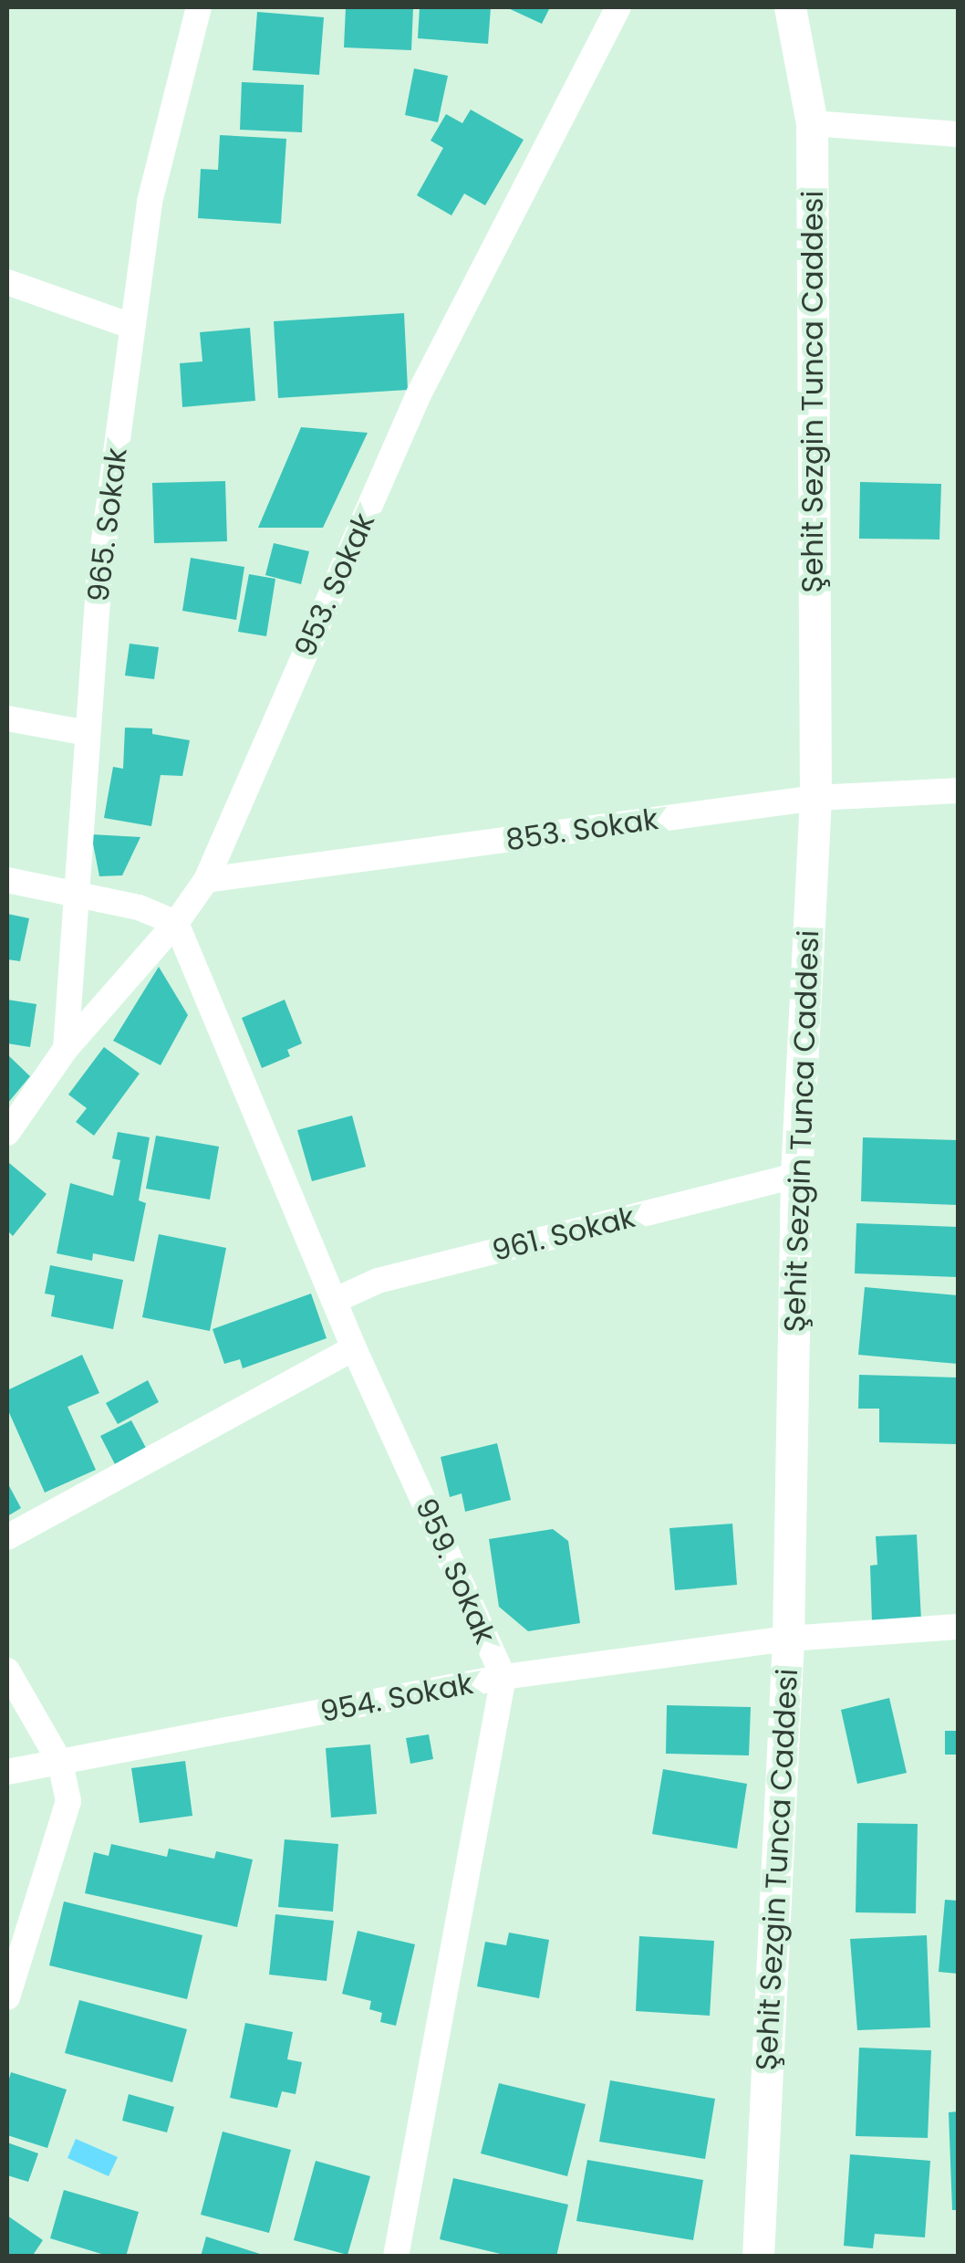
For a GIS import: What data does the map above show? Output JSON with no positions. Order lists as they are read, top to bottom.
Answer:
{
  "streets": {
    "street": [
      "Şehit Sezgin Tunca Caddesi",
      "965. Sokak",
      "953. Sokak",
      "853. Sokak",
      "961. Sokak",
      "959. Sokak",
      "954. Sokak"
    ]
  },
  "crossings": [
    ["Şehit Sezgin Tunca Caddesi", "853. Sokak"],
    ["Şehit Sezgin Tunca Caddesi", "961. Sokak"],
    ["Şehit Sezgin Tunca Caddesi", "954. Sokak"],
    ["965. Sokak", "953. Sokak"],
    ["953. Sokak", "853. Sokak"],
    ["953. Sokak", "959. Sokak"],
    ["961. Sokak", "959. Sokak"],
    ["959. Sokak", "954. Sokak"]
  ]
}
